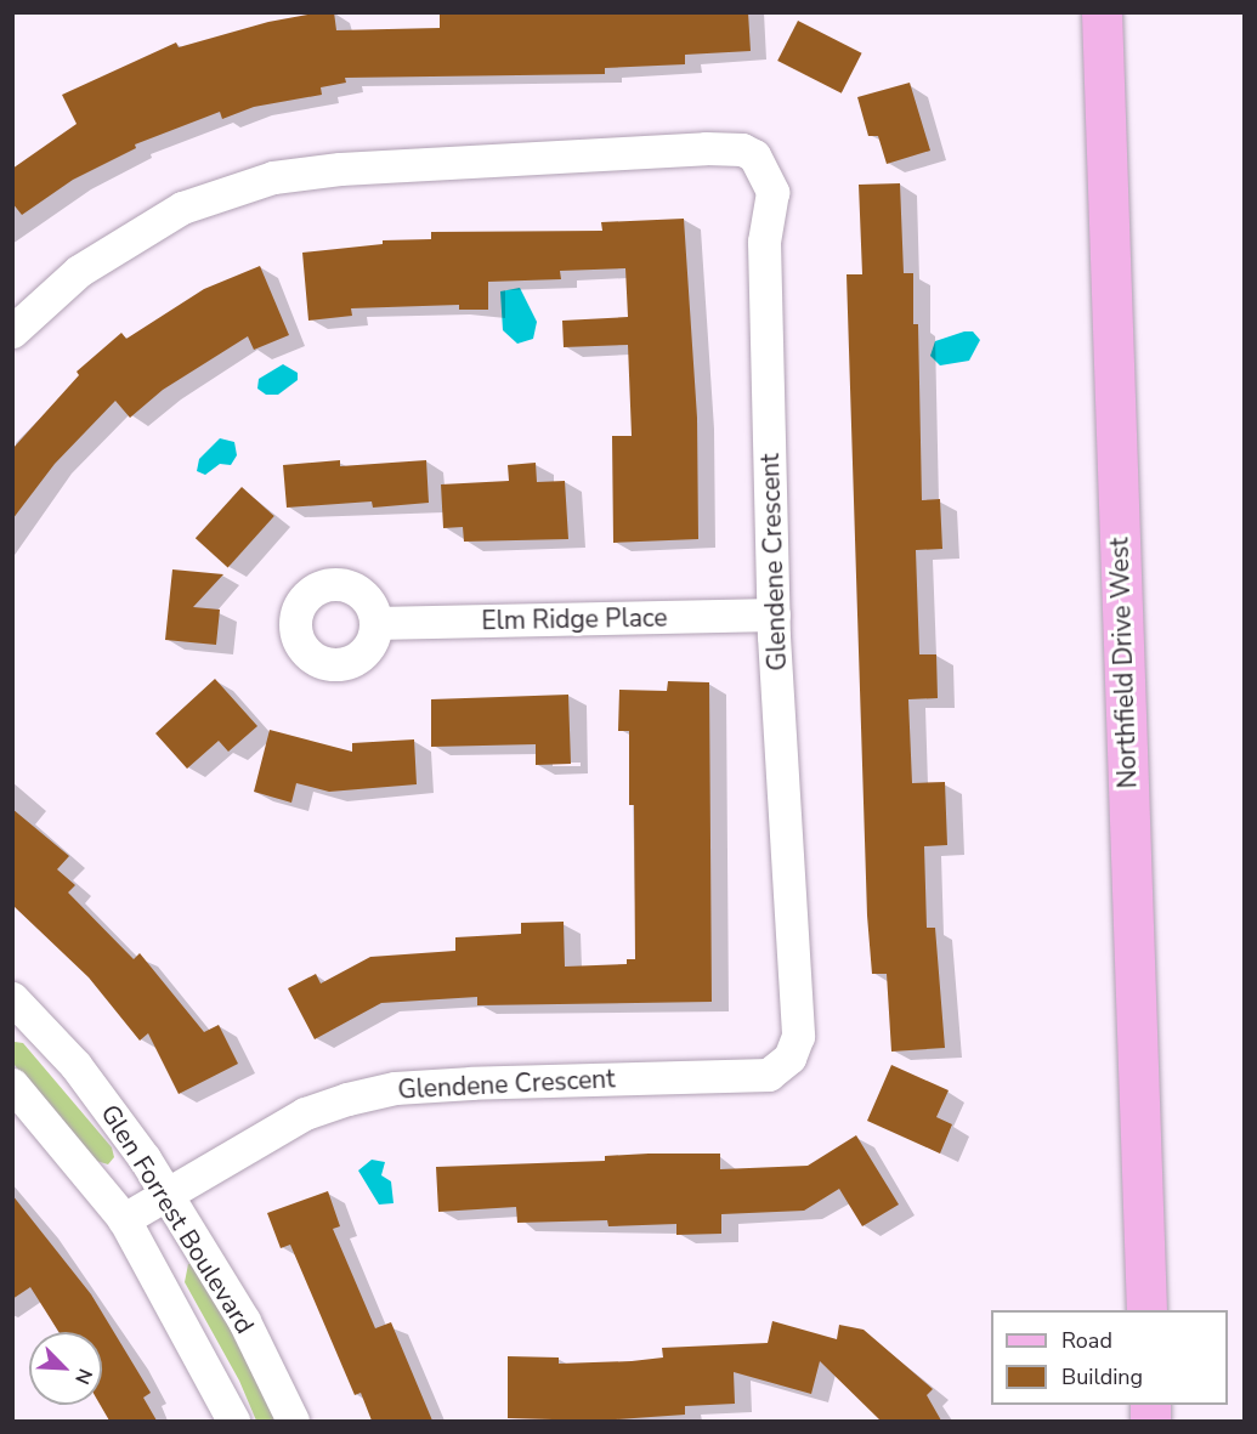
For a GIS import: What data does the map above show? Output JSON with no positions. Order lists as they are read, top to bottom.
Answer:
{
  "streets": {
    "main road": ["Northfield Drive West"],
    "street": ["Glendene Crescent", "Elm Ridge Place", "Glen Forrest Boulevard"]
  },
  "crossings": [
    ["Glendene Crescent", "Elm Ridge Place"],
    ["Glendene Crescent", "Glen Forrest Boulevard"]
  ],
  "legend": ["Road", "Building"],
  "north": "bottom right"
}
